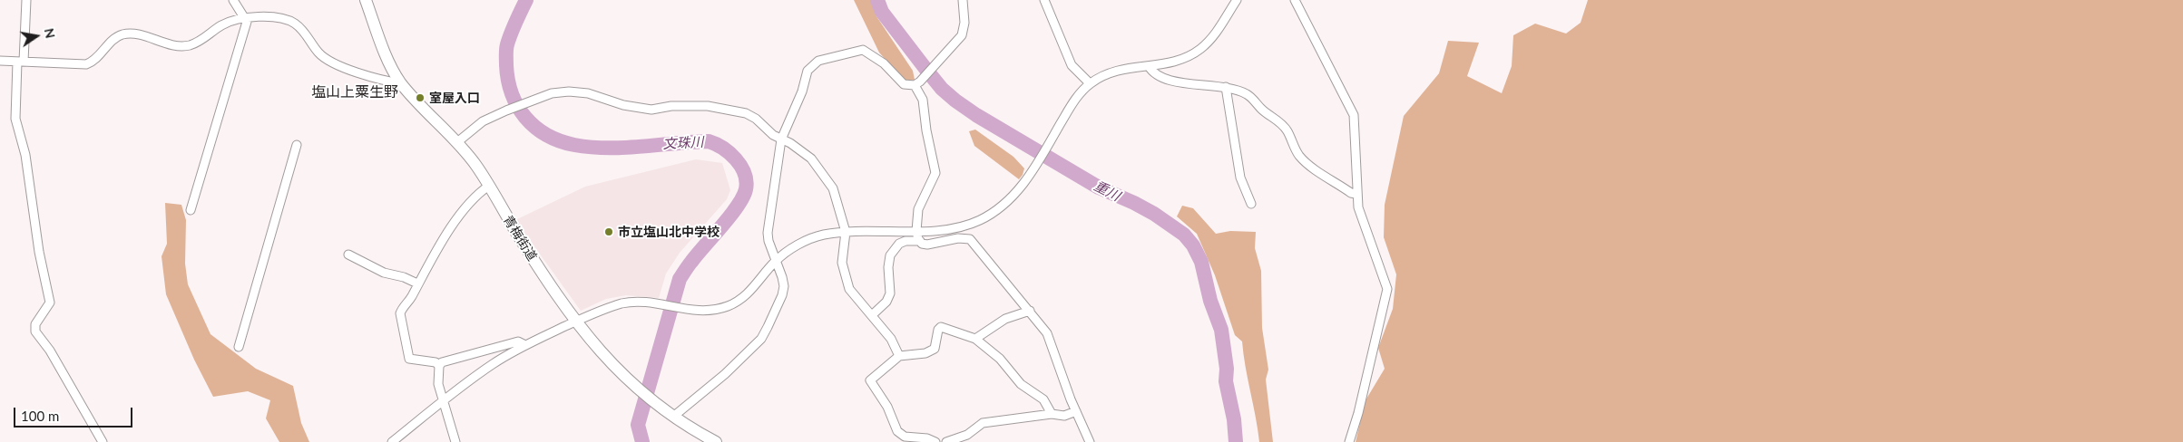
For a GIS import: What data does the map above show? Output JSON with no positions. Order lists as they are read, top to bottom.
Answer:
{
  "streets": {
    "highway": ["青梅街道"]
  },
  "districts": ["塩山上粟生野"],
  "water": ["文珠川", "重川"],
  "places": ["室屋入口", "市立塩山北中学校"],
  "scale_bar": "100 m",
  "north": "right"
}
